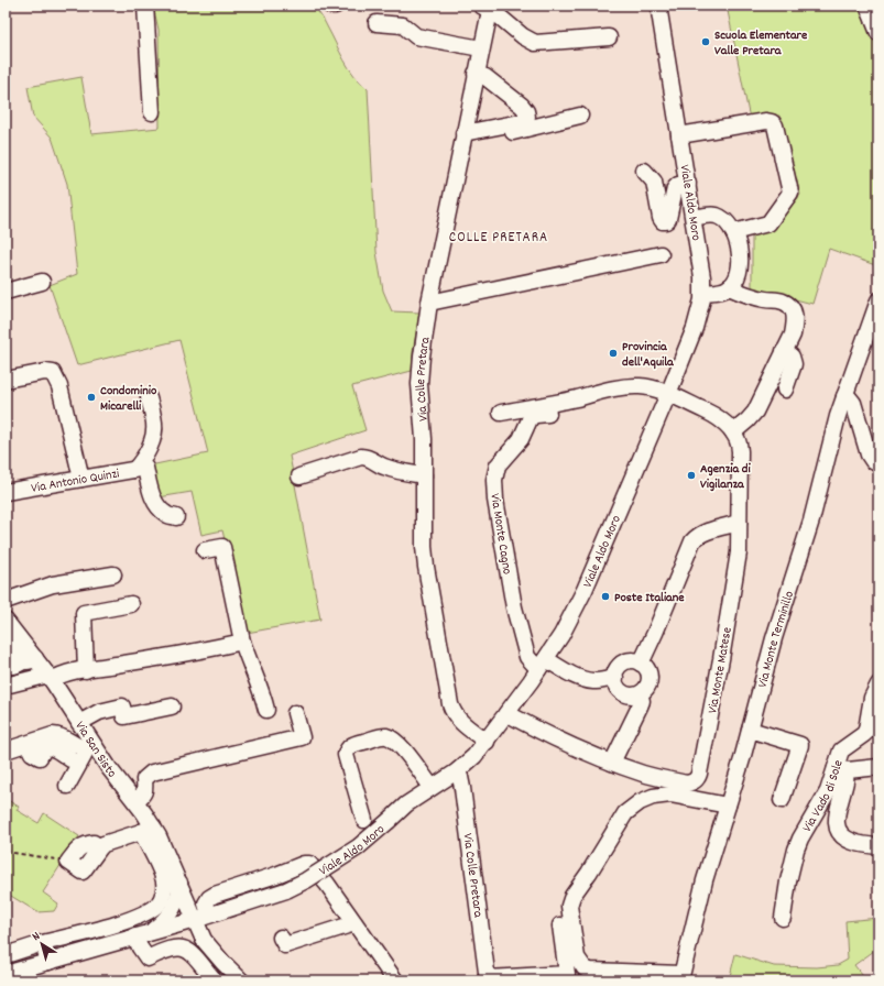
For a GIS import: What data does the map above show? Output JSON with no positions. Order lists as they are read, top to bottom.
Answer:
{
  "streets": {
    "street": [
      "Viale Aldo Moro",
      "Via Colle Pretara",
      "Via Antonio Quinzi",
      "Via Monte Cagno",
      "Via Monte Terminillo",
      "Via Monte Matese",
      "Via San Sisto",
      "Via Vado di Sole"
    ]
  },
  "crossings": [
    ["Viale Aldo Moro", "Via Colle Pretara"],
    ["Viale Aldo Moro", "Via Monte Cagno"],
    ["Viale Aldo Moro", "Via Monte Matese"],
    ["Viale Aldo Moro", "Via San Sisto"]
  ],
  "districts": ["COLLE PRETARA"],
  "places": [
    "Scuola Elementare Valle Pretara",
    "Provincia dell'Aquila",
    "Condominio Micarelli",
    "Agenzia di Vigilanza",
    "Poste Italiane"
  ],
  "north": "top left"
}
